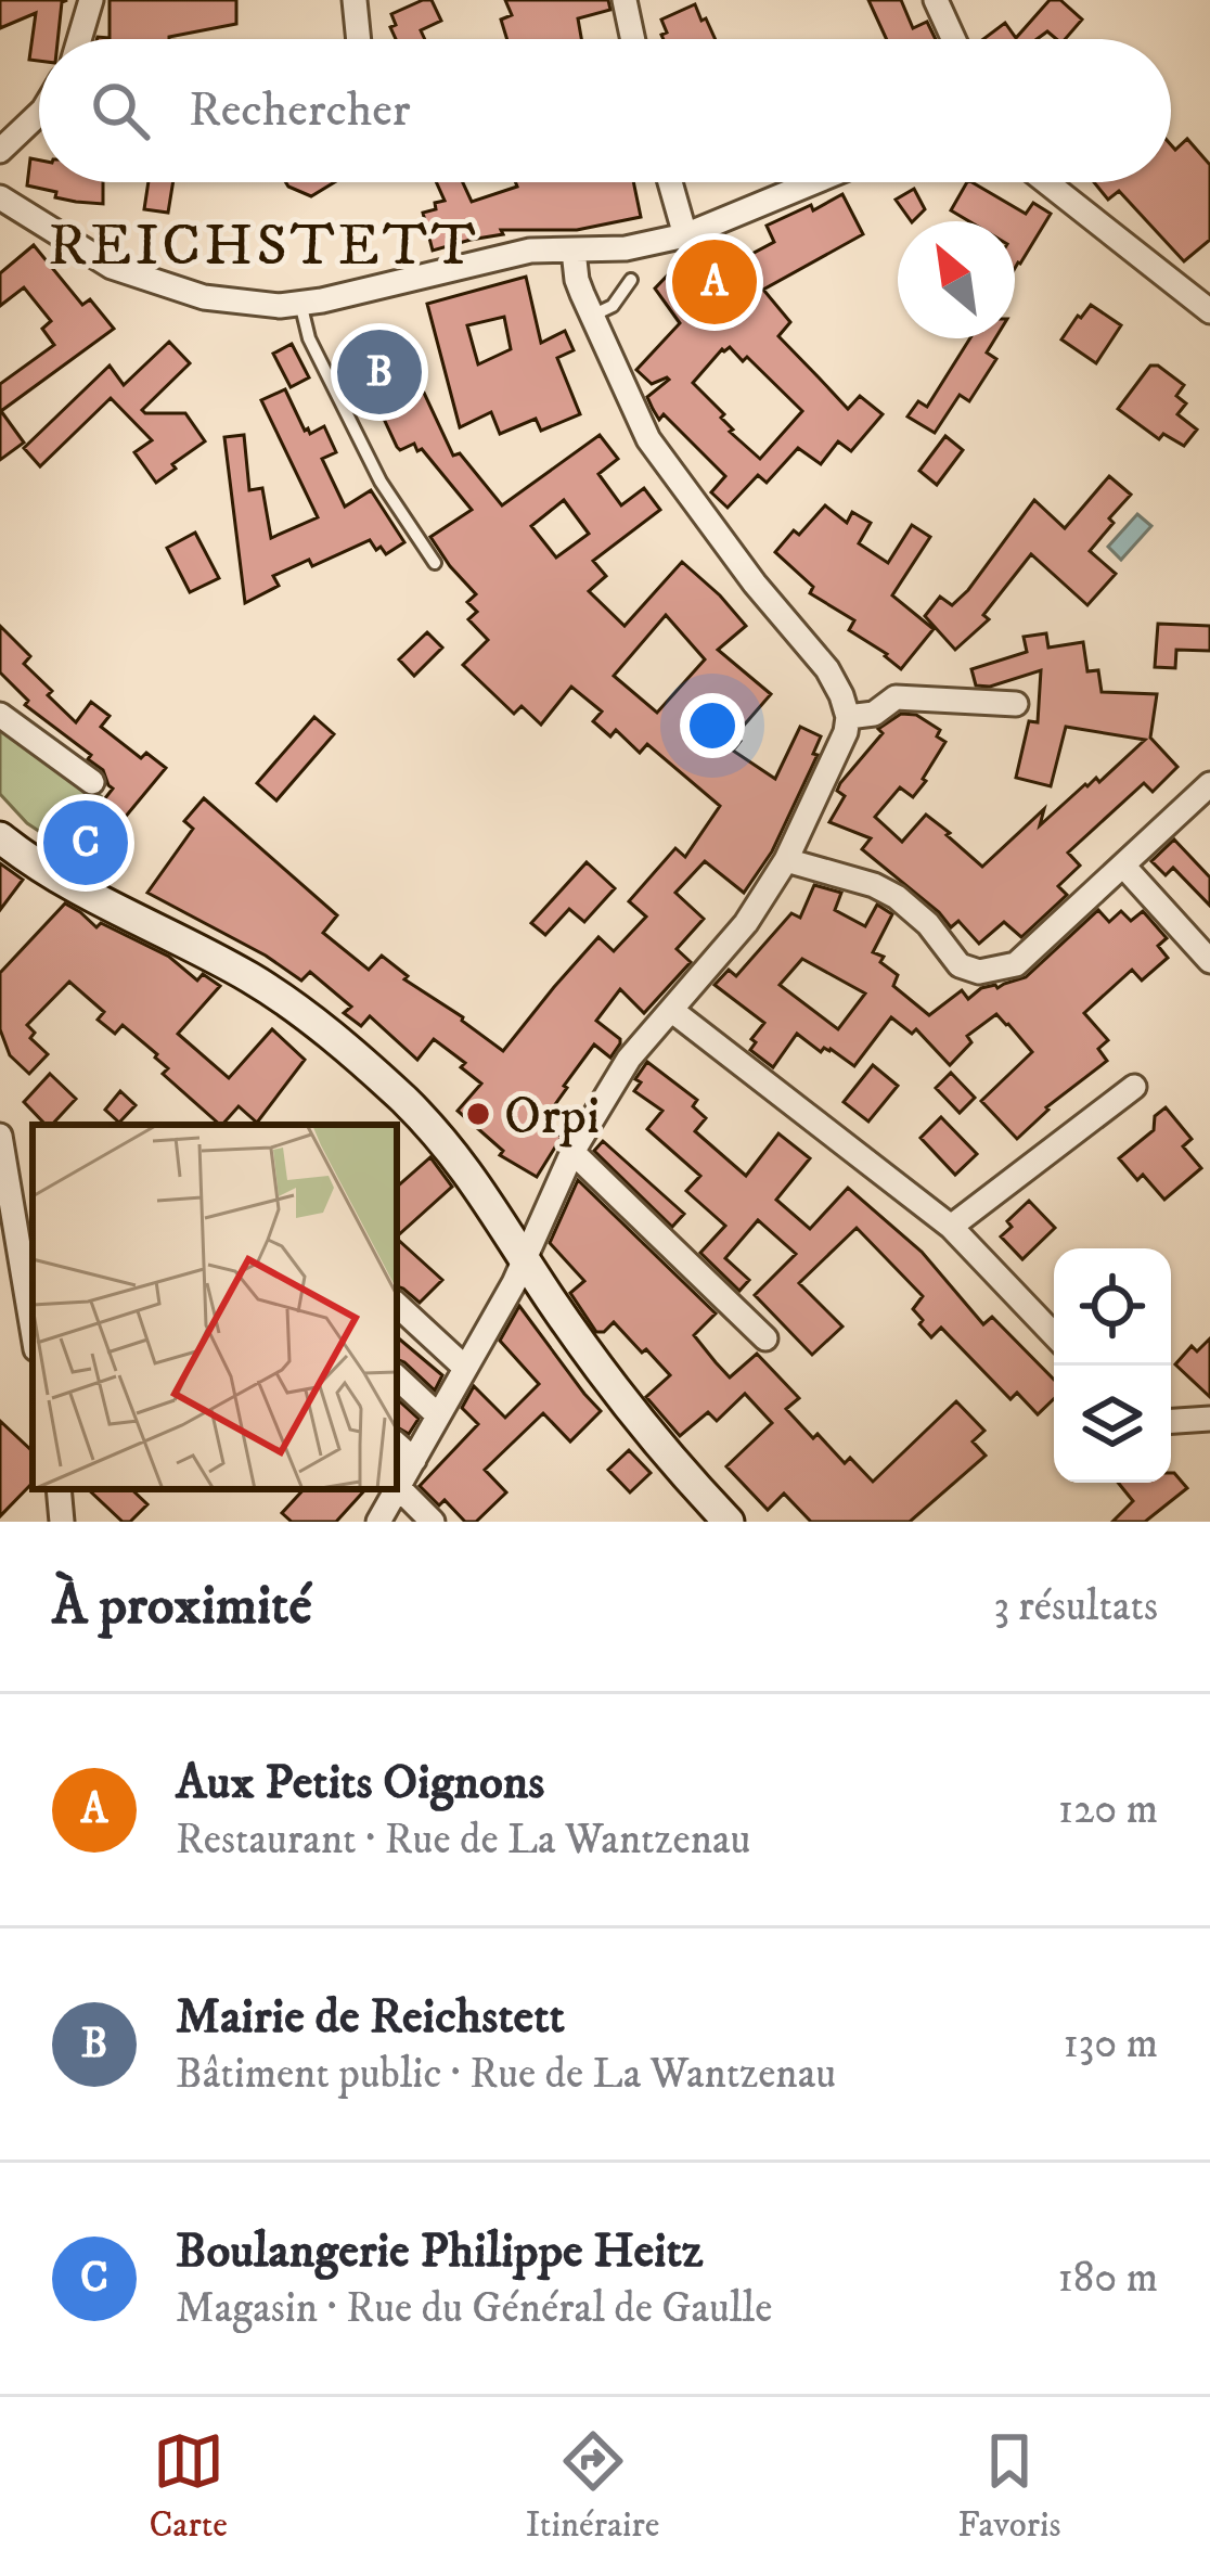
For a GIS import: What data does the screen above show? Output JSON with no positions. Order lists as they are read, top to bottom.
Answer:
{
  "districts": ["REICHSTETT"],
  "places": ["Orpi"],
  "north": "top left",
  "page": {
    "search": "Rechercher",
    "pins": ["A", "B", "C"],
    "heading": ["À proximité", "3 résultats"],
    "list": [
      {
        "mark": "A",
        "name": "Aux Petits Oignons",
        "note": "Restaurant · Rue de La Wantzenau",
        "value": "120 m"
      },
      {
        "mark": "B",
        "name": "Mairie de Reichstett",
        "note": "Bâtiment public · Rue de La Wantzenau",
        "value": "130 m"
      },
      {
        "mark": "C",
        "name": "Boulangerie Philippe Heitz",
        "note": "Magasin · Rue du Général de Gaulle",
        "value": "180 m"
      }
    ],
    "nav": ["Carte", "Itinéraire", "Favoris"]
  }
}
